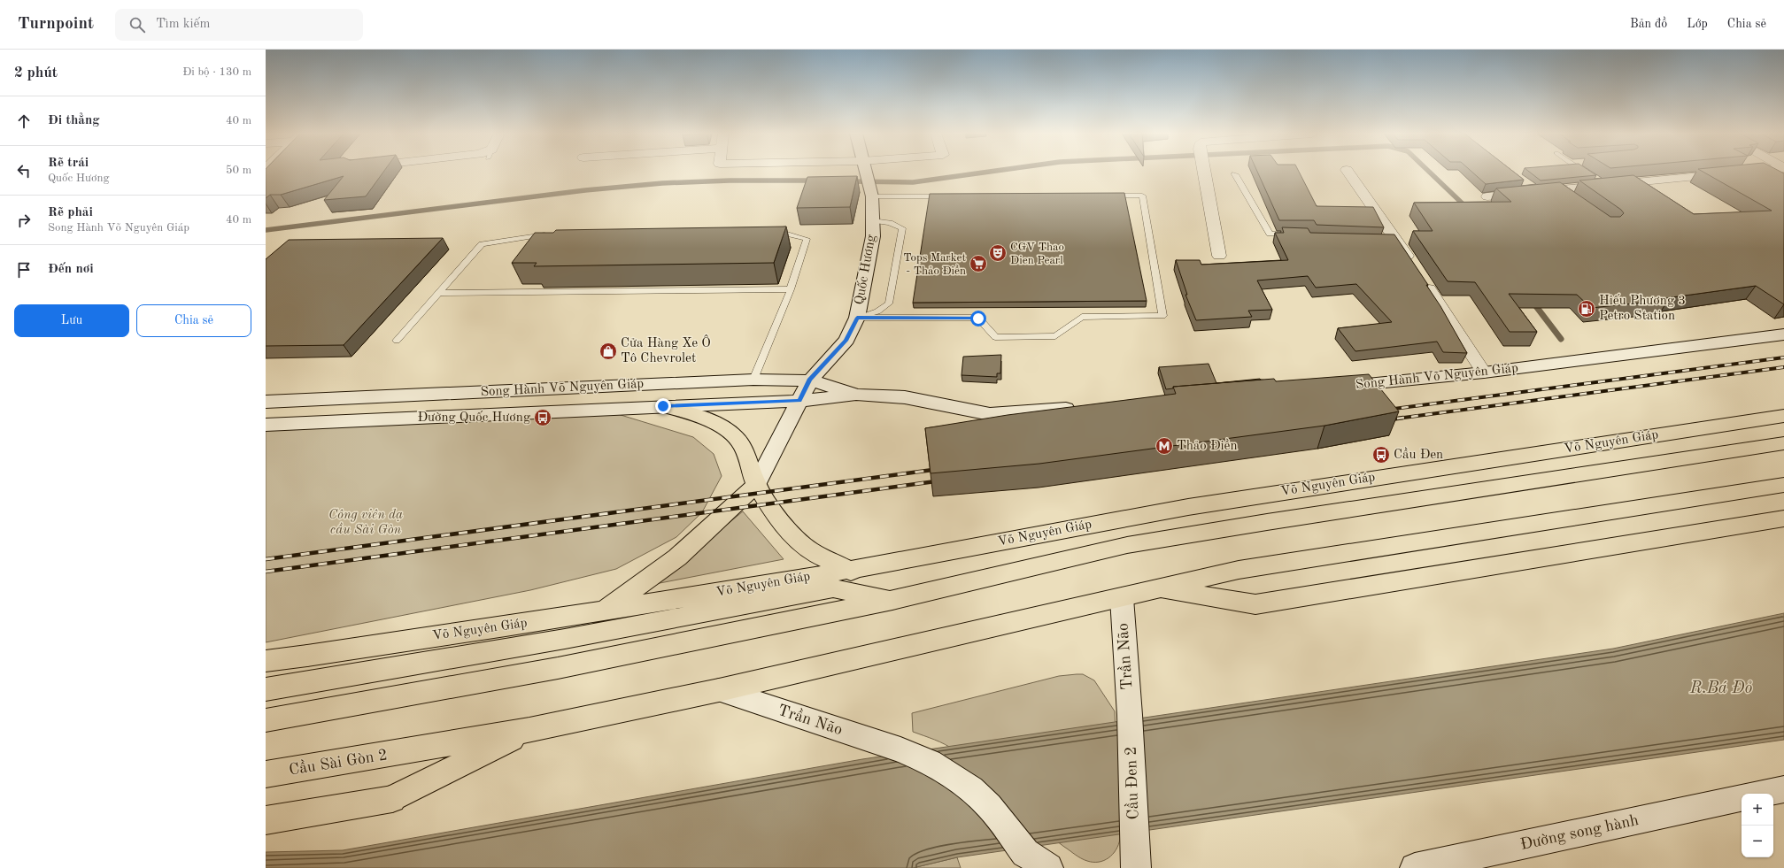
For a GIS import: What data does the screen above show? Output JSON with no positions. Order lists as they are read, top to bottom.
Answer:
{
  "streets": {
    "main road": [
      "Quốc Hương",
      "Song Hành Võ Nguyên Giáp",
      "Võ Nguyên Giáp",
      "Trần Não",
      "Cầu Sài Gòn 2",
      "Cầu Đen 2",
      "Đường song hành"
    ]
  },
  "crossings": [
    ["Quốc Hương", "Song Hành Võ Nguyên Giáp"],
    ["Trần Não", "Cầu Đen 2"]
  ],
  "water": ["R.Bá Đỏ"],
  "parks": ["Công viên dạ cầu Sài Gòn"],
  "places": {
    "theatre": ["CGV Thao Dien Pearl"],
    "supermarket": ["Tops Market - Thảo Điền"],
    "fuel station": ["Hiếu Phương 3 Petro Station"],
    "shop": ["Cửa Hàng Xe Ô Tô Chevrolet"],
    "bus stop": ["Đường Quốc Hương", "Cầu Đen"],
    "metro station": ["Thảo Điền"]
  },
  "page": {
    "header": "Turnpoint",
    "search": "Tìm kiếm",
    "nav": ["Bản đồ", "Lớp", "Chia sẻ"],
    "heading": ["2 phút", "Đi bộ · 130 m"],
    "list": [
      ["Đi thẳng", "40 m"],
      ["Rẽ trái", "Quốc Hương", "50 m"],
      ["Rẽ phải", "Song Hành Võ Nguyên Giáp", "40 m"],
      "Đến nơi"
    ],
    "buttons": ["Lưu", "Chia sẻ"],
    "map_buttons": ["+", "−"]
  }
}
